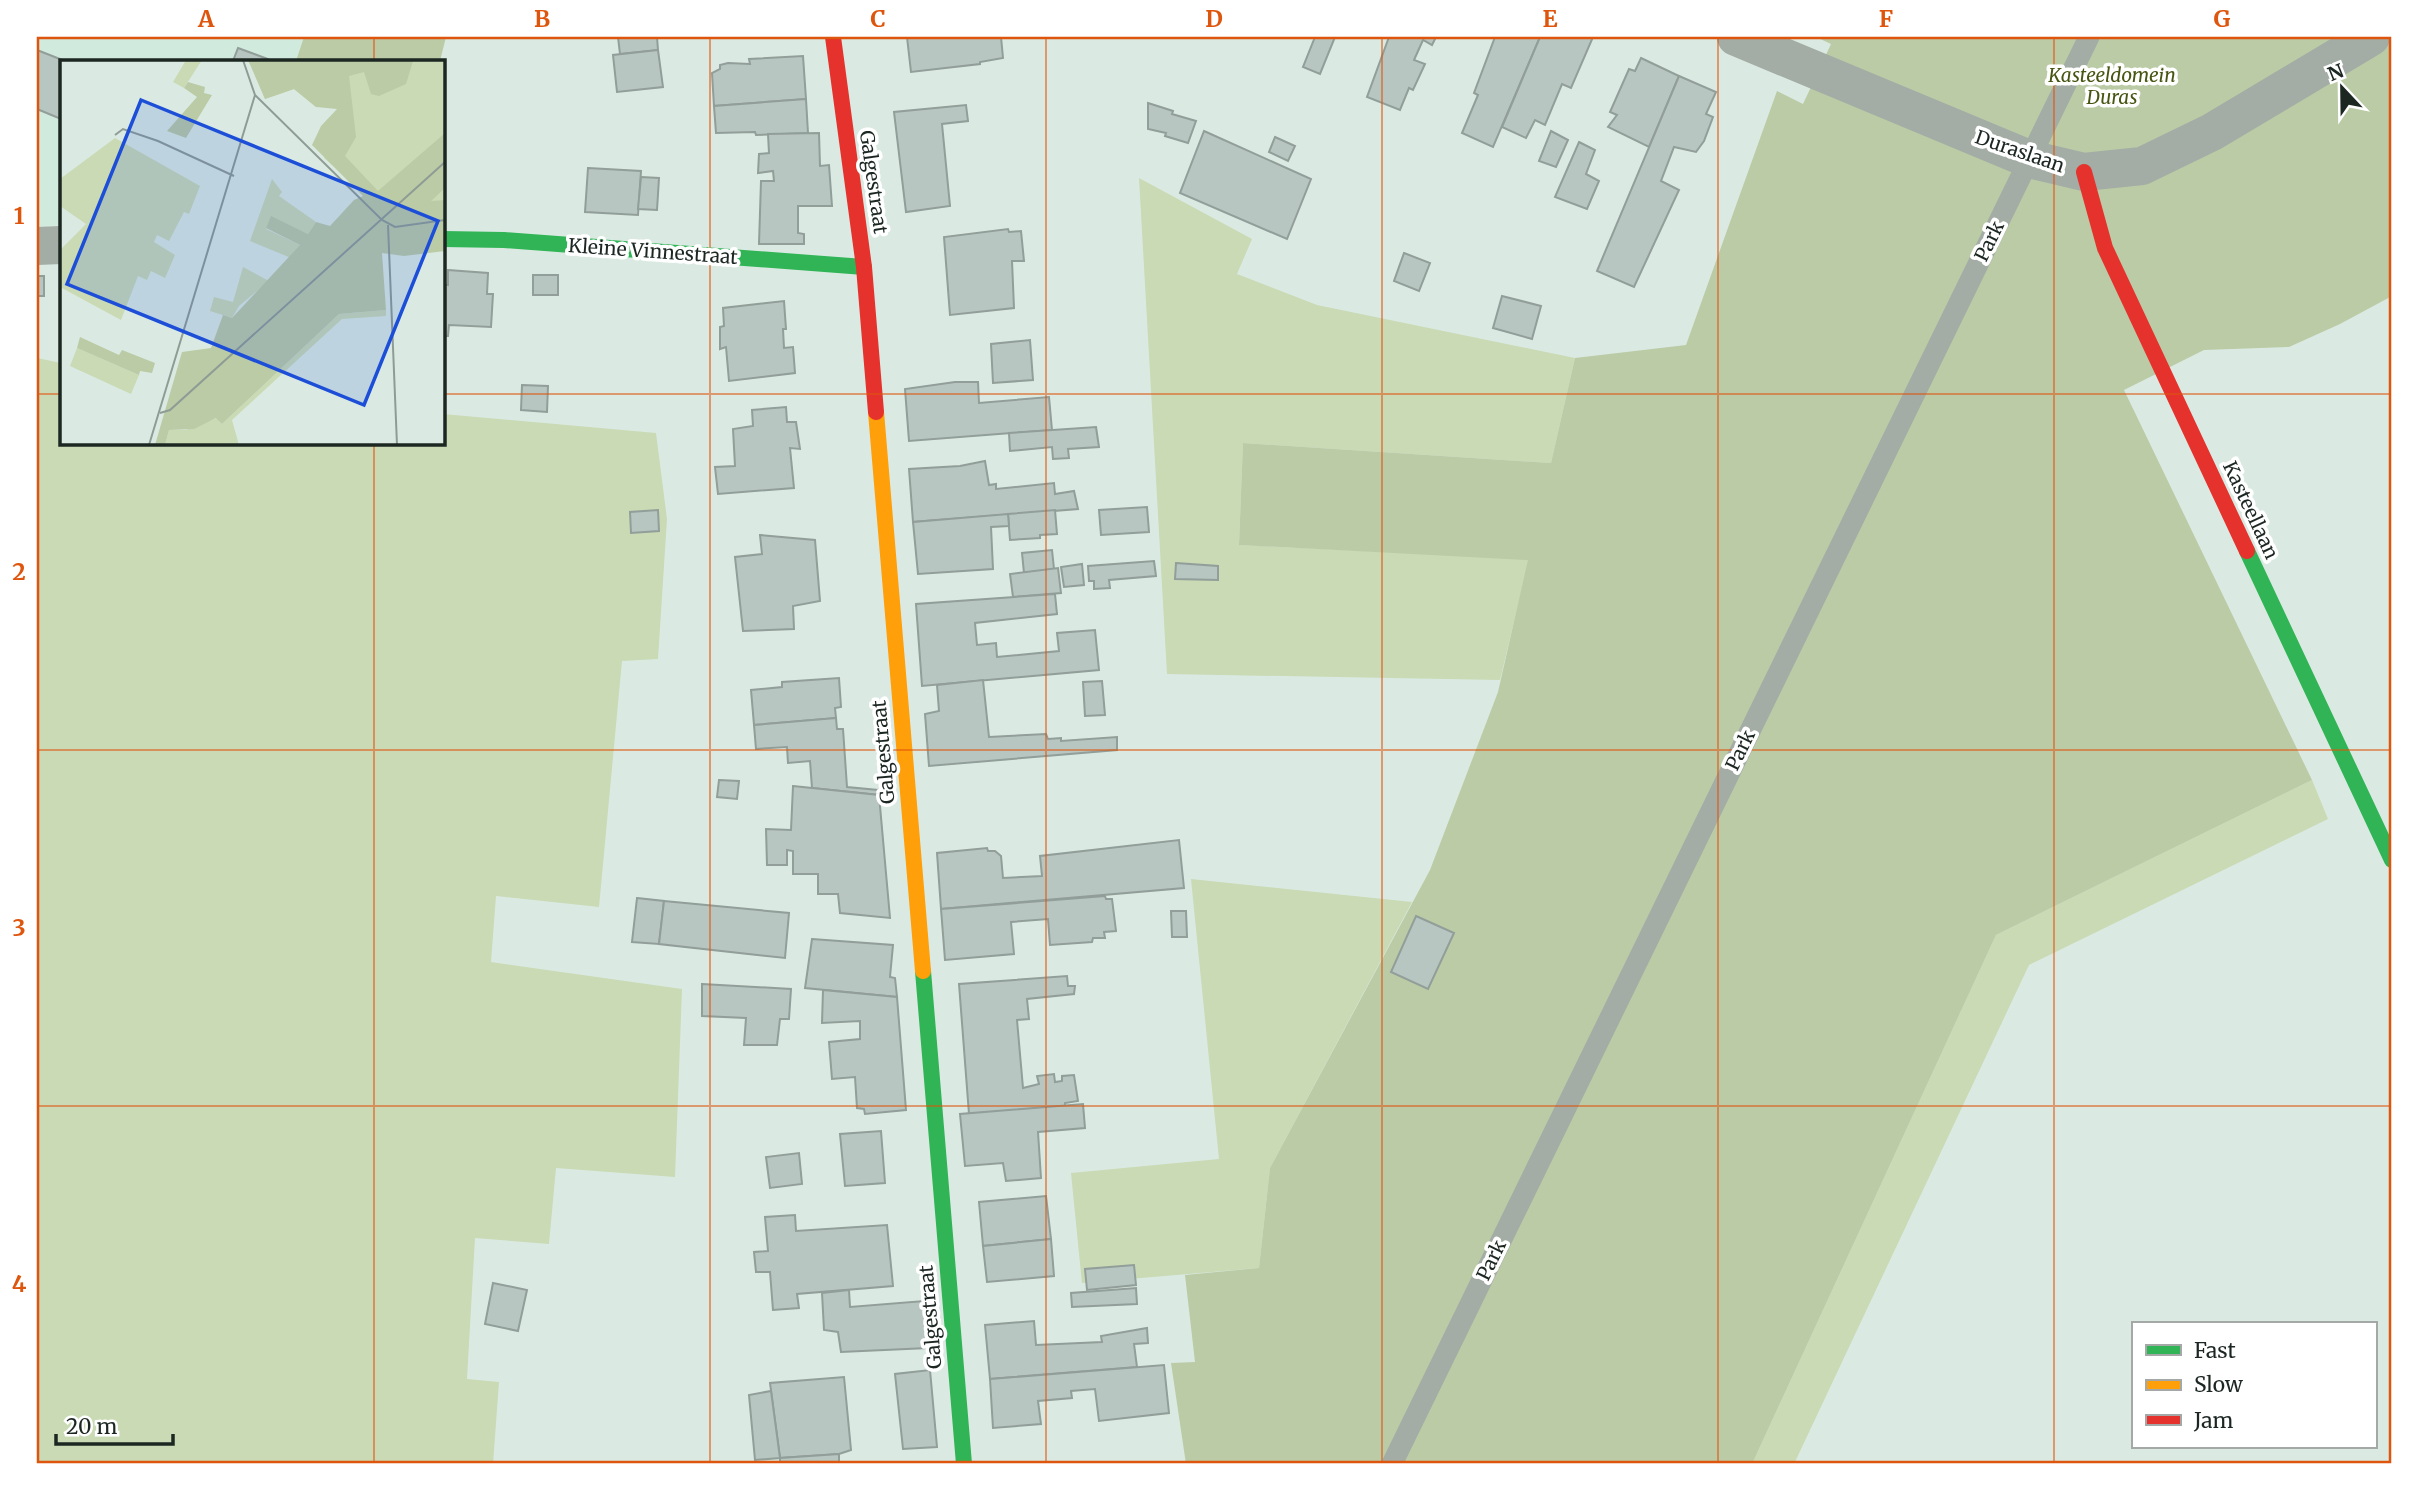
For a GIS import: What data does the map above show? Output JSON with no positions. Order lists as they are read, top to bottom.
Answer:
{
  "streets": {
    "street": [
      "Duraslaan",
      "Galgestraat",
      "Kleine Vinnestraat",
      "Kasteellaan"
    ],
    "lane": ["Park"]
  },
  "crossings": [
    ["Duraslaan", "Park"],
    ["Duraslaan", "Kasteellaan"],
    ["Galgestraat", "Kleine Vinnestraat"]
  ],
  "parks": ["Kasteeldomein Duras"],
  "legend": ["Fast", "Slow", "Jam"],
  "scale_bar": "20 m",
  "north": "top",
  "grid": {
    "columns": [
      "A",
      "B",
      "C",
      "D",
      "E",
      "F",
      "G"
    ],
    "rows": [
      "1",
      "2",
      "3",
      "4"
    ]
  }
}
